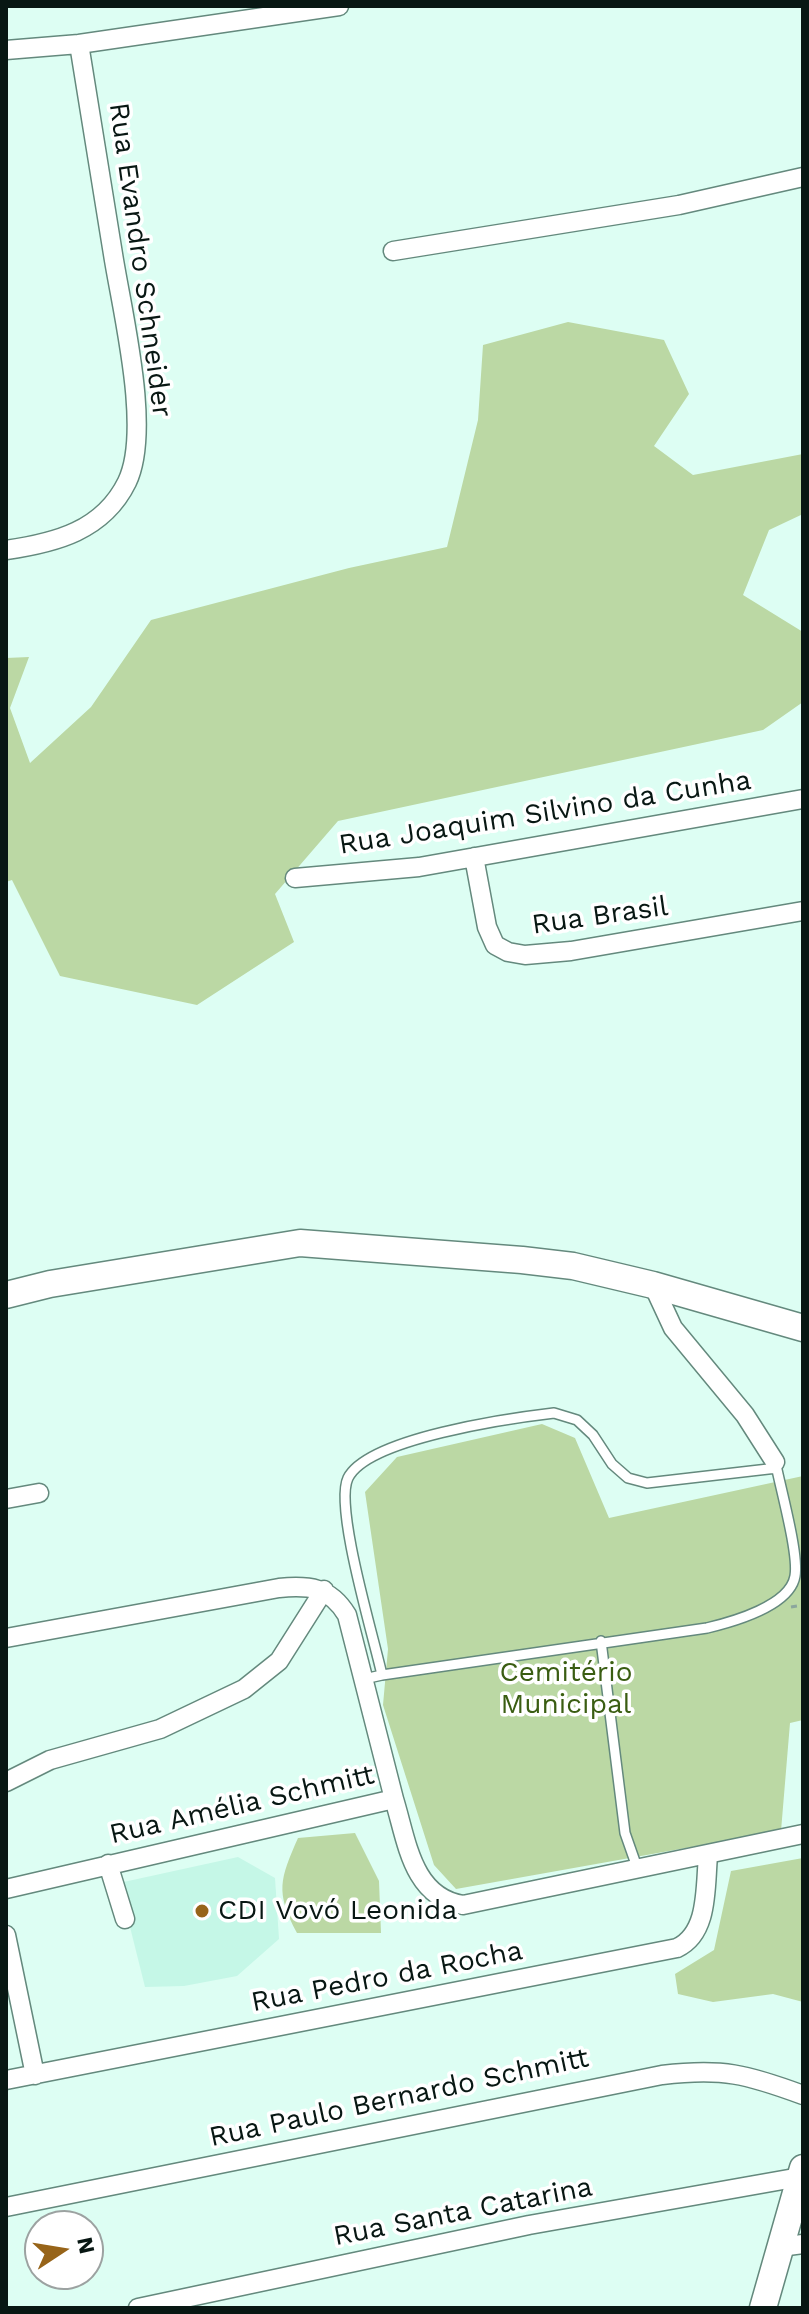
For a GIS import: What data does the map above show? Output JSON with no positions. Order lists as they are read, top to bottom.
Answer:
{
  "streets": {
    "street": [
      "Rua Evandro Schneider",
      "Rua Joaquim Silvino da Cunha",
      "Rua Brasil",
      "Rua Amélia Schmitt",
      "Rua Pedro da Rocha",
      "Rua Paulo Bernardo Schmitt",
      "Rua Santa Catarina"
    ]
  },
  "crossings": [
    ["Rua Joaquim Silvino da Cunha", "Rua Brasil"],
    ["Rua Amélia Schmitt", "Rua Pedro da Rocha"]
  ],
  "parks": ["Cemitério Municipal"],
  "places": ["CDI Vovó Leonida"],
  "north": "right"
}
